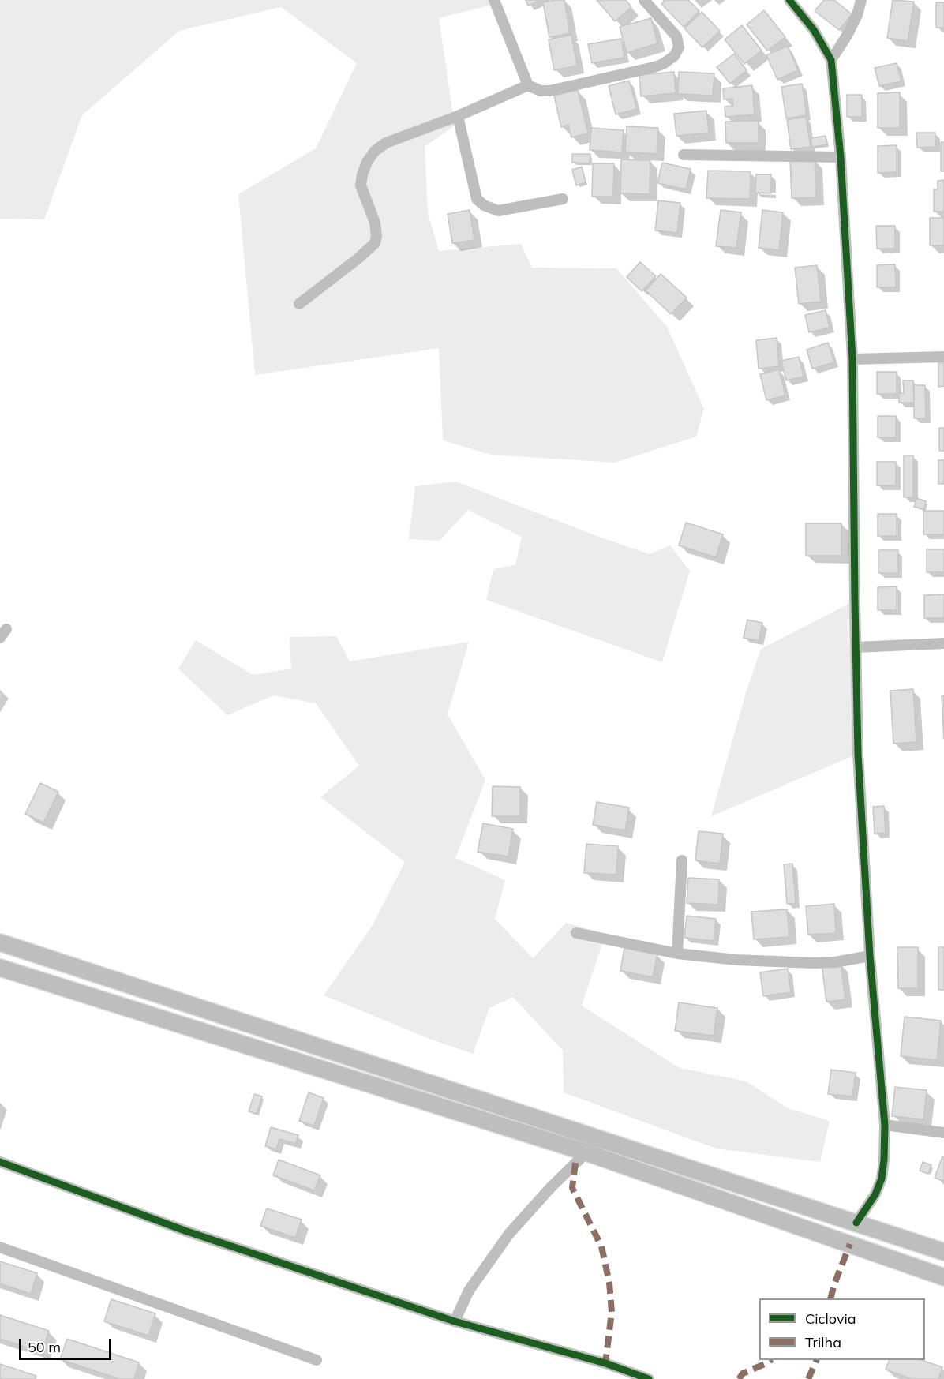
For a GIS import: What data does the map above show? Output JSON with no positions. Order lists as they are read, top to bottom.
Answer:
{
  "legend": ["Ciclovia", "Trilha"],
  "scale_bar": "50 m"
}
